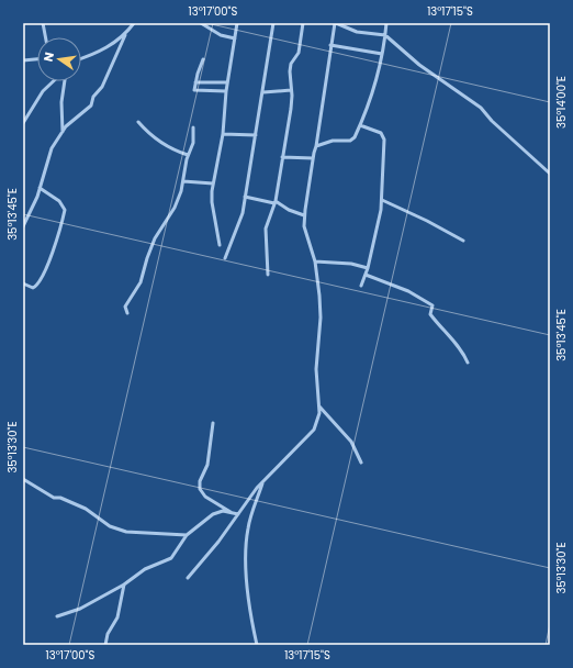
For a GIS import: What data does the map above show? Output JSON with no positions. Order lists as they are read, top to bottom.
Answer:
{
  "north": "left",
  "coordinates": [
    "13°17'00\"S",
    "13°17'15\"S",
    "35°14'00\"E",
    "35°13'45\"E",
    "35°13'30\"E"
  ]
}
